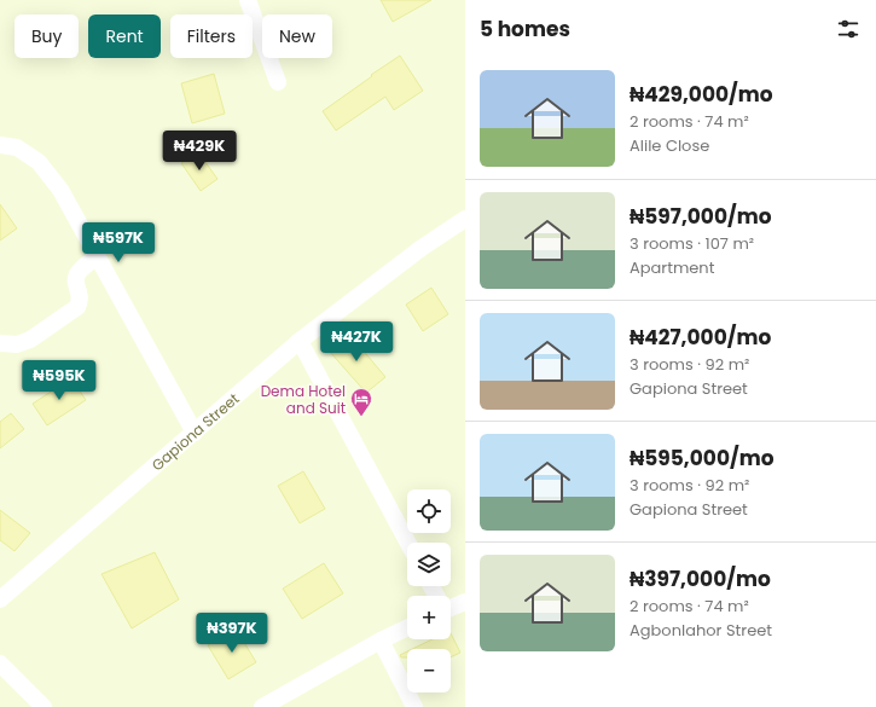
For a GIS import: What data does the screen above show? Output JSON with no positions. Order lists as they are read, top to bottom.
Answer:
{
  "streets": {
    "street": ["Gapiona Street"]
  },
  "places": {
    "hotel": ["Dema Hotel and Suit"]
  },
  "page": {
    "heading": "5 homes",
    "chip": [
      "Buy",
      "Rent",
      "Filters",
      "New"
    ],
    "list": [
      {
        "name": "₦429,000/mo",
        "note": "2 rooms · 74 m² · Alile Close"
      },
      {
        "name": "₦597,000/mo",
        "note": "3 rooms · 107 m² · Apartment"
      },
      {
        "name": "₦427,000/mo",
        "note": "3 rooms · 92 m² · Gapiona Street"
      },
      {
        "name": "₦595,000/mo",
        "note": "3 rooms · 92 m² · Gapiona Street"
      },
      {
        "name": "₦397,000/mo",
        "note": "2 rooms · 74 m² · Agbonlahor Street"
      }
    ],
    "price": [
      "₦429K",
      "₦597K",
      "₦427K",
      "₦595K",
      "₦397K"
    ],
    "map_buttons": ["+", "−"]
  }
}
